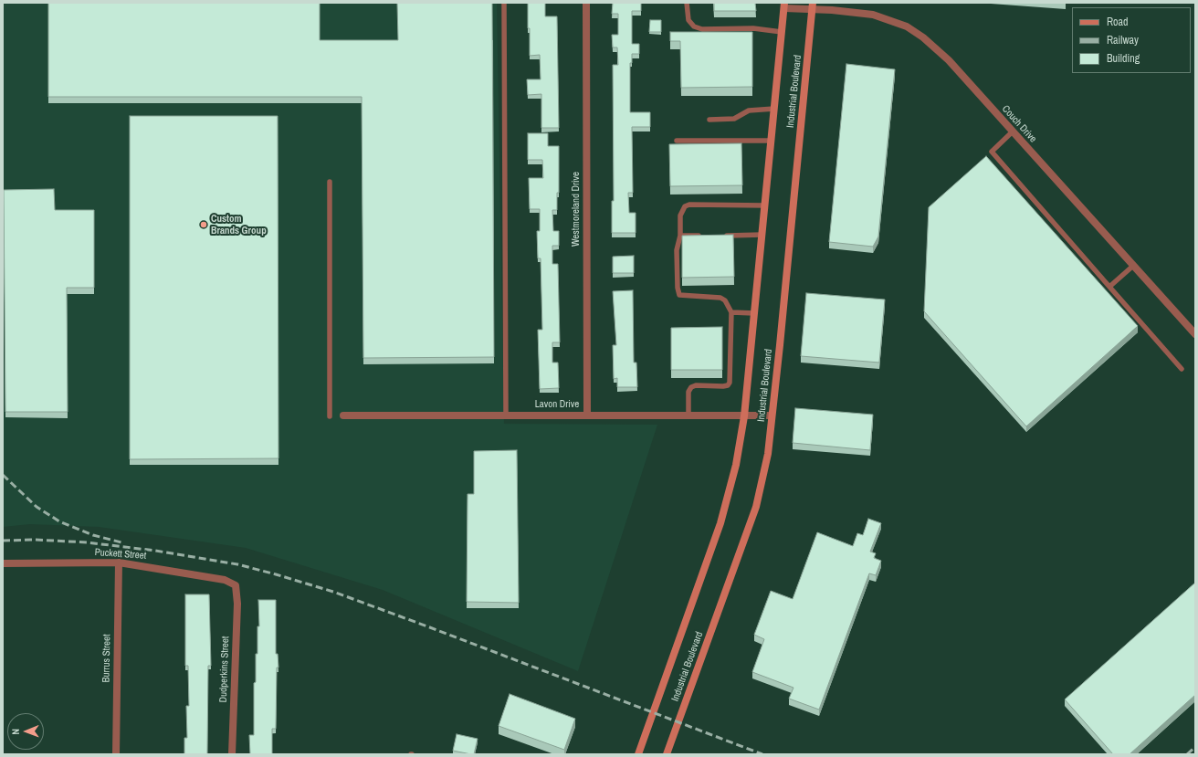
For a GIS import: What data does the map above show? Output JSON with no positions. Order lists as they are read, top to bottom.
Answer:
{
  "streets": {
    "main road": ["Industrial Boulevard"],
    "street": [
      "Couch Drive",
      "Westmoreland Drive",
      "Lavon Drive",
      "Puckett Street",
      "Burrus Street",
      "Dudperkins Street"
    ]
  },
  "crossings": [
    ["Industrial Boulevard", "Couch Drive"],
    ["Industrial Boulevard", "Lavon Drive"],
    ["Westmoreland Drive", "Lavon Drive"],
    ["Puckett Street", "Burrus Street"],
    ["Puckett Street", "Dudperkins Street"]
  ],
  "places": ["Custom Brands Group"],
  "legend": ["Road", "Railway", "Building"],
  "north": "left"
}
